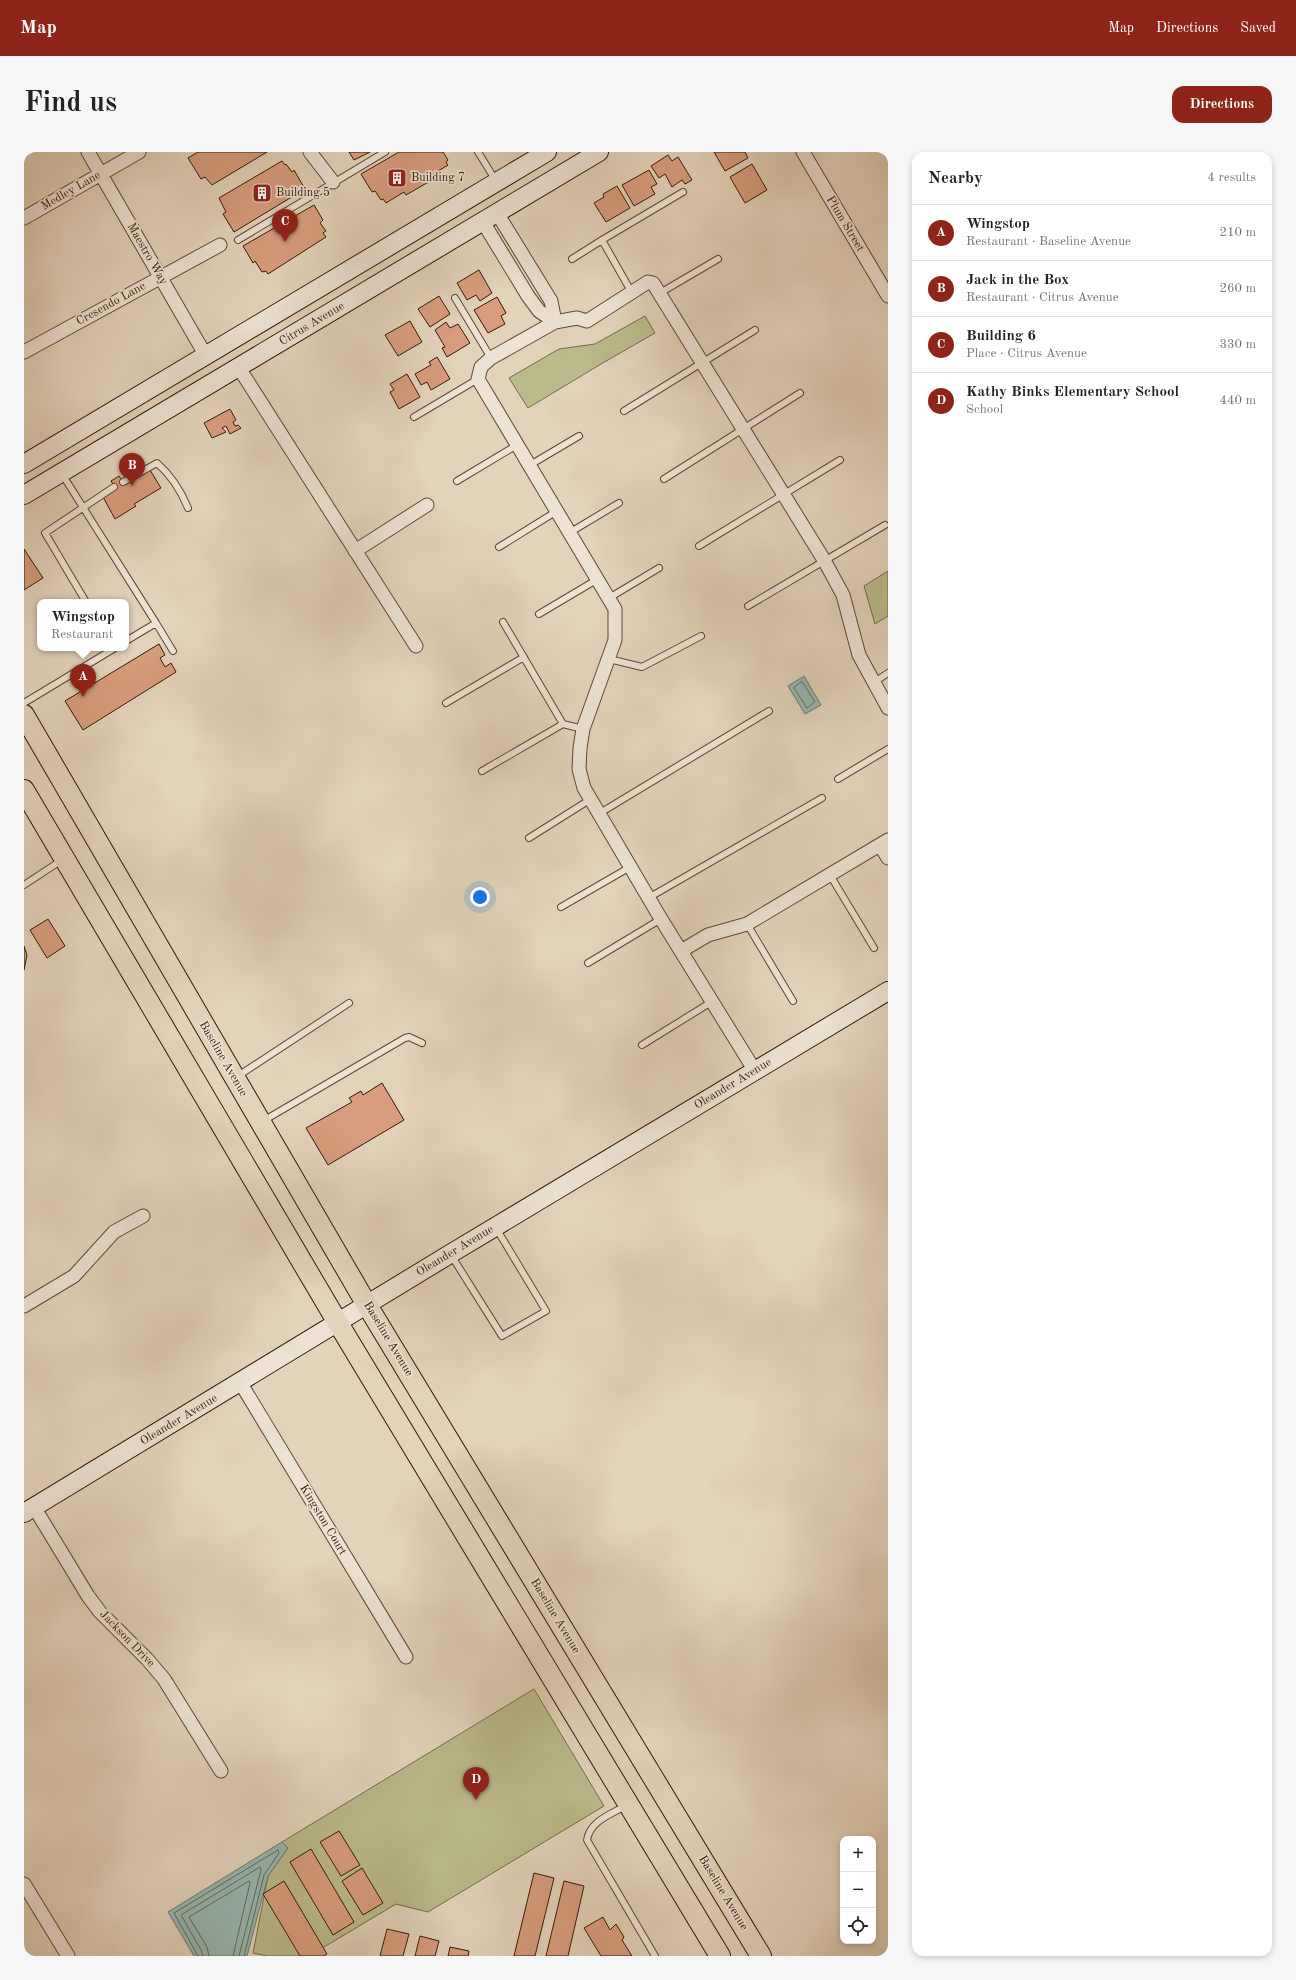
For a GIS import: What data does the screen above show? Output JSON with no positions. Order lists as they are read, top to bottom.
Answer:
{
  "streets": {
    "main road": ["Citrus Avenue", "Baseline Avenue", "Oleander Avenue"],
    "street": [
      "Medley Lane",
      "Plum Street",
      "Maestro Way",
      "Cresendo Lane",
      "Kingston Court",
      "Jackson Drive"
    ]
  },
  "crossings": [
    ["Medley Lane", "Maestro Way"],
    ["Maestro Way", "Cresendo Lane"],
    ["Baseline Avenue", "Oleander Avenue"],
    ["Oleander Avenue", "Kingston Court"],
    ["Oleander Avenue", "Jackson Drive"]
  ],
  "places": {
    "building": ["Building 7", "Building 5"]
  },
  "page": {
    "header": "Map",
    "nav": ["Map", "Directions", "Saved"],
    "buttons": "Directions",
    "title": "Find us",
    "heading": ["Nearby", "4 results"],
    "list": [
      {
        "mark": "A",
        "name": "Wingstop",
        "note": "Restaurant · Baseline Avenue",
        "value": "210 m"
      },
      {
        "mark": "B",
        "name": "Jack in the Box",
        "note": "Restaurant · Citrus Avenue",
        "value": "260 m"
      },
      {
        "mark": "C",
        "name": "Building 6",
        "note": "Place · Citrus Avenue",
        "value": "330 m"
      },
      {
        "mark": "D",
        "name": "Kathy Binks Elementary School",
        "note": "School",
        "value": "440 m"
      }
    ],
    "pins": [
      "C",
      "B",
      "A",
      "D"
    ],
    "popup": ["Wingstop", "Restaurant"],
    "map_buttons": ["+", "−"]
  }
}
